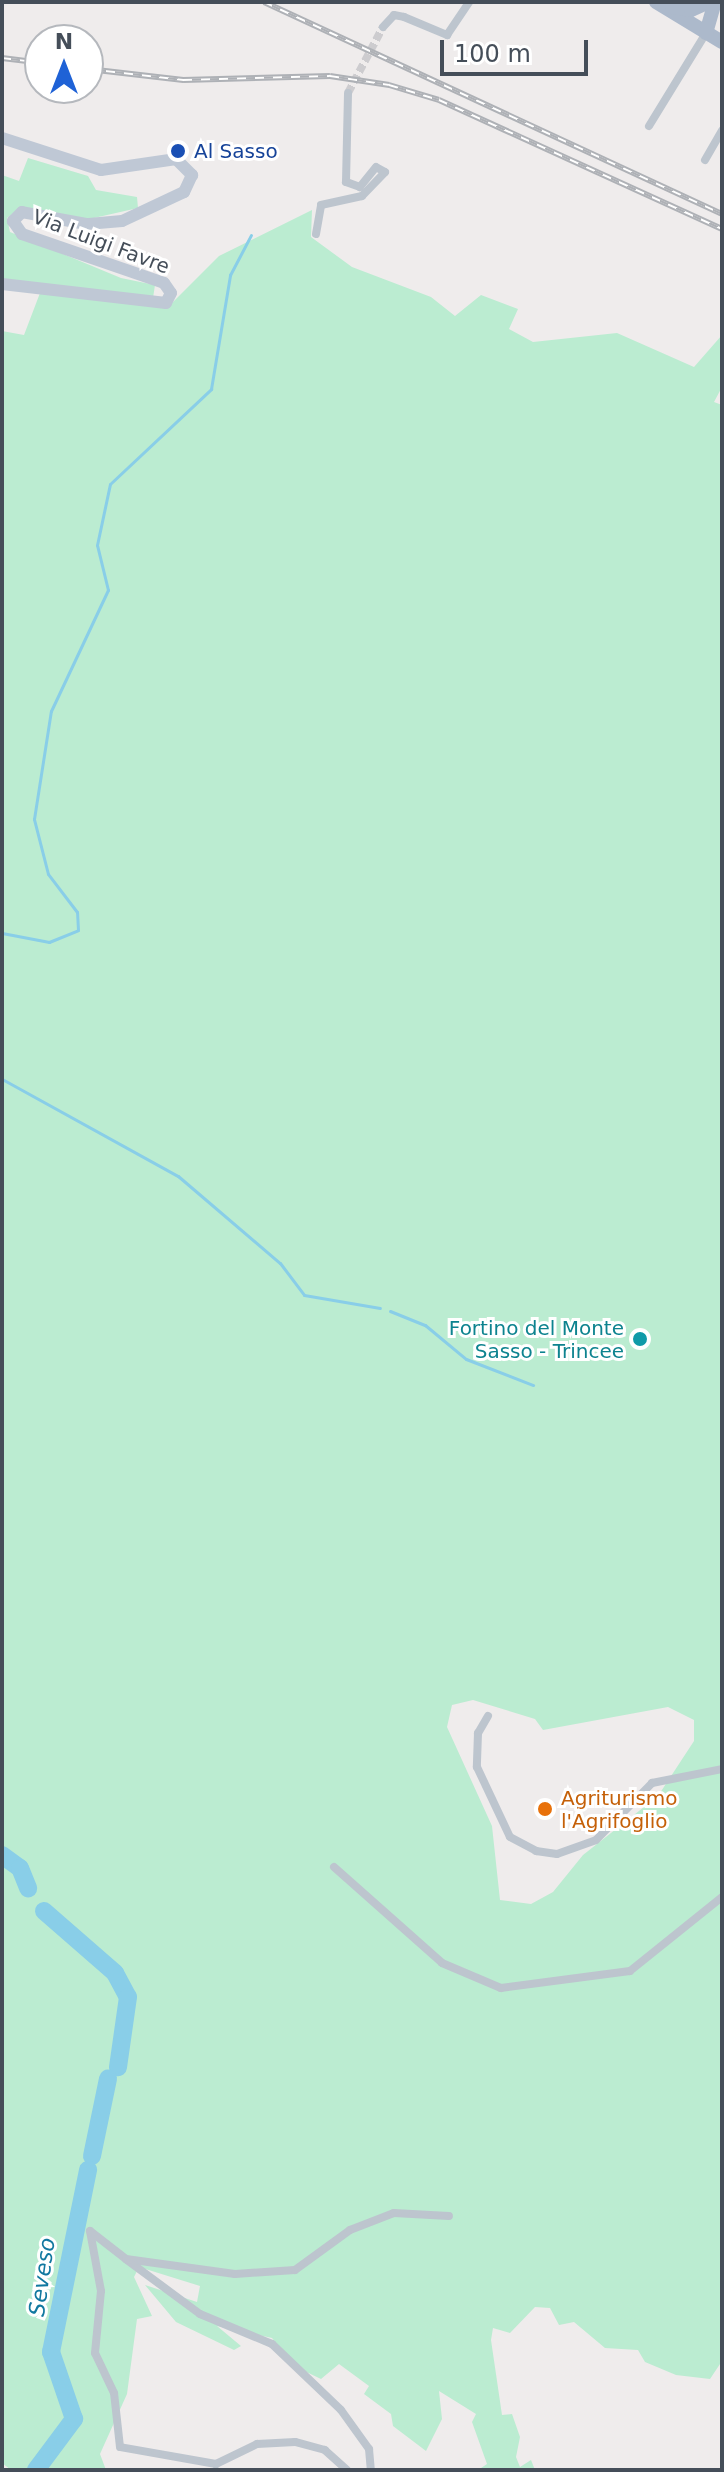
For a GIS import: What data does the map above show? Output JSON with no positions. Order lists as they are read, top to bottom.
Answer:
{
  "streets": {
    "street": ["Via Luigi Favre"]
  },
  "water": ["Seveso"],
  "places": ["Al Sasso", "Fortino del Monte Sasso - Trincee", "Agriturismo l'Agrifoglio"],
  "scale_bar": "100 m",
  "north": "top"
}
